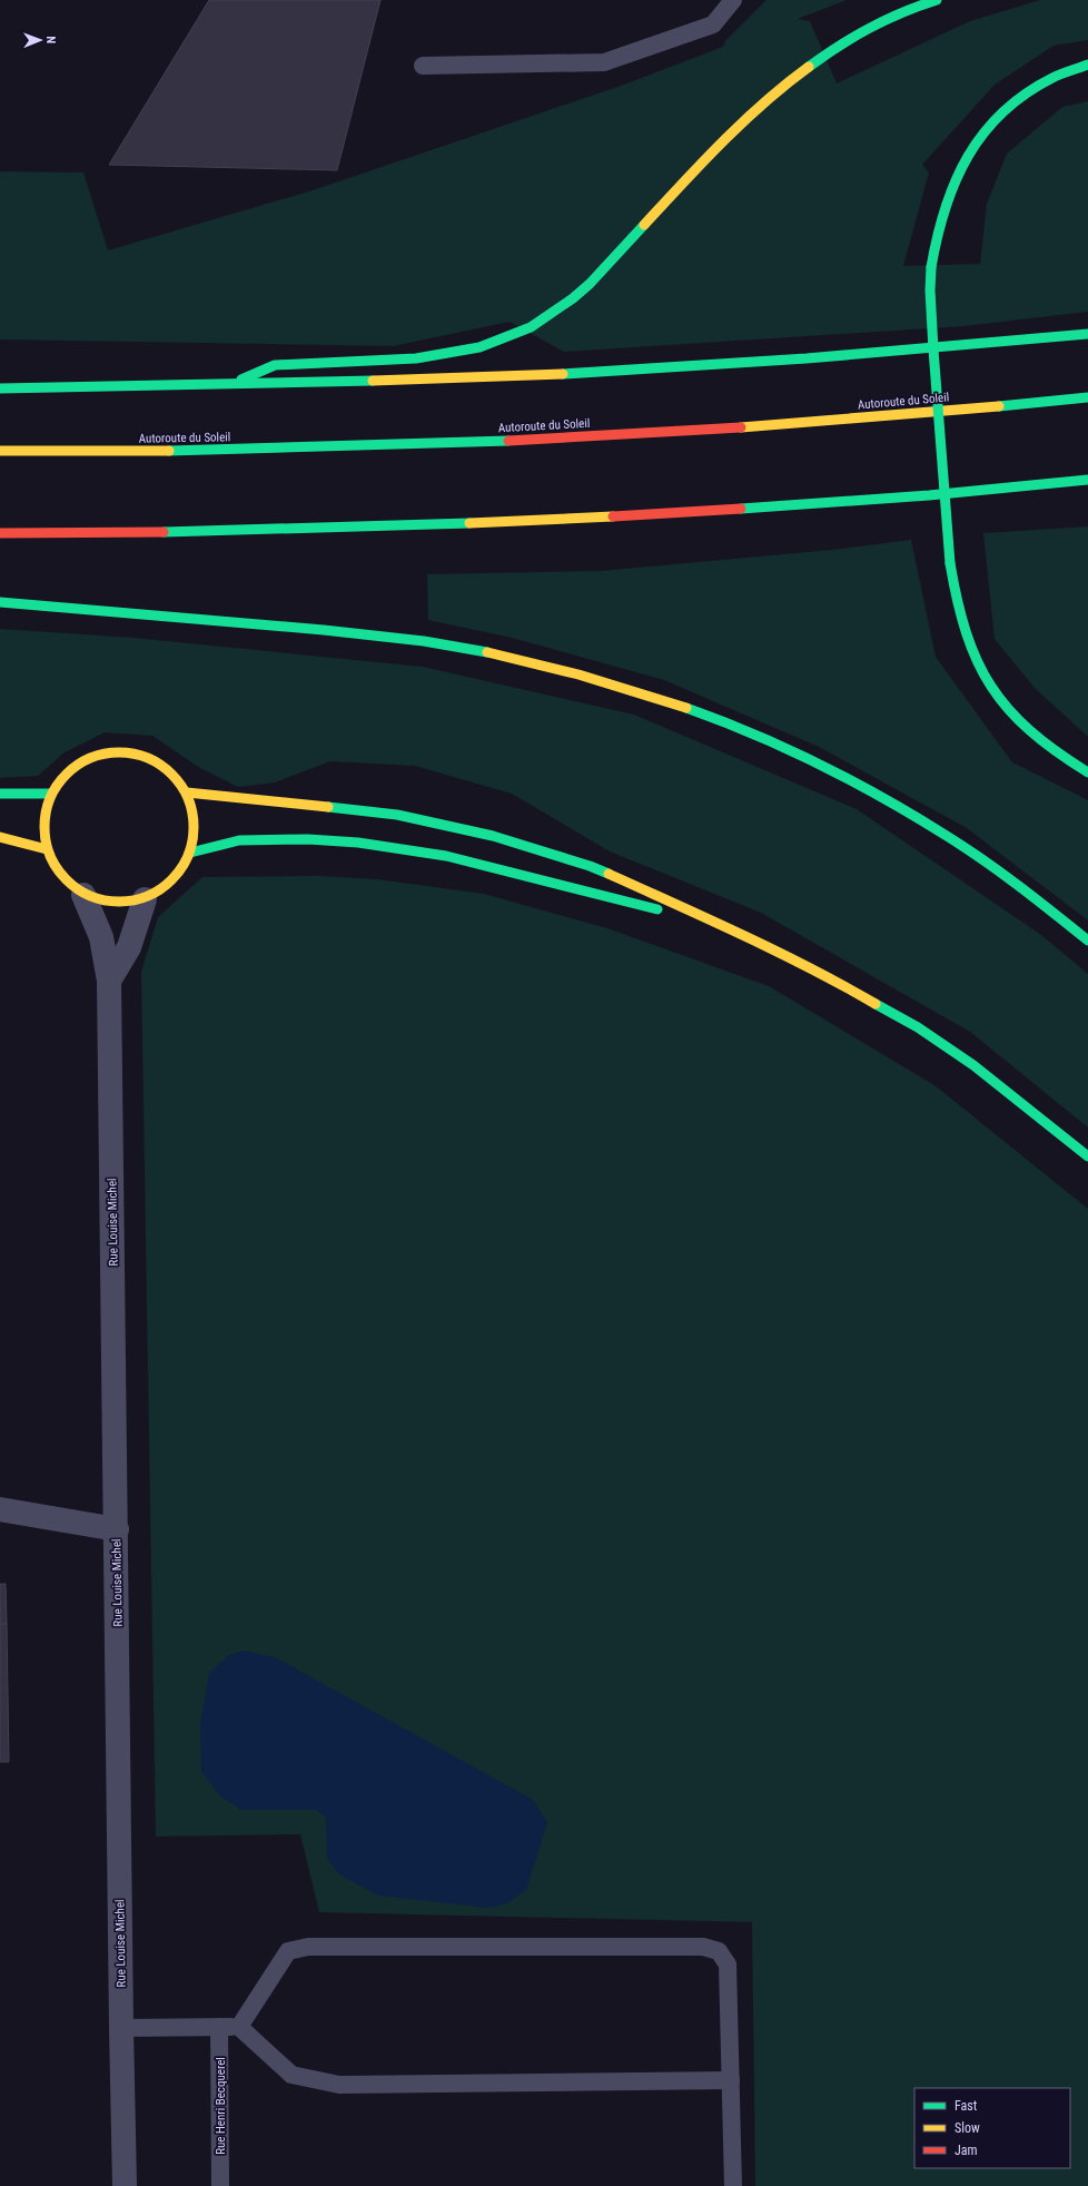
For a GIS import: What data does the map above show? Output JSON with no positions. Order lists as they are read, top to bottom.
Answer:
{
  "streets": {
    "main road": ["Autoroute du Soleil"],
    "street": ["Rue Louise Michel"],
    "lane": ["Rue Henri Becquerel"]
  },
  "legend": ["Fast", "Slow", "Jam"],
  "north": "right"
}
